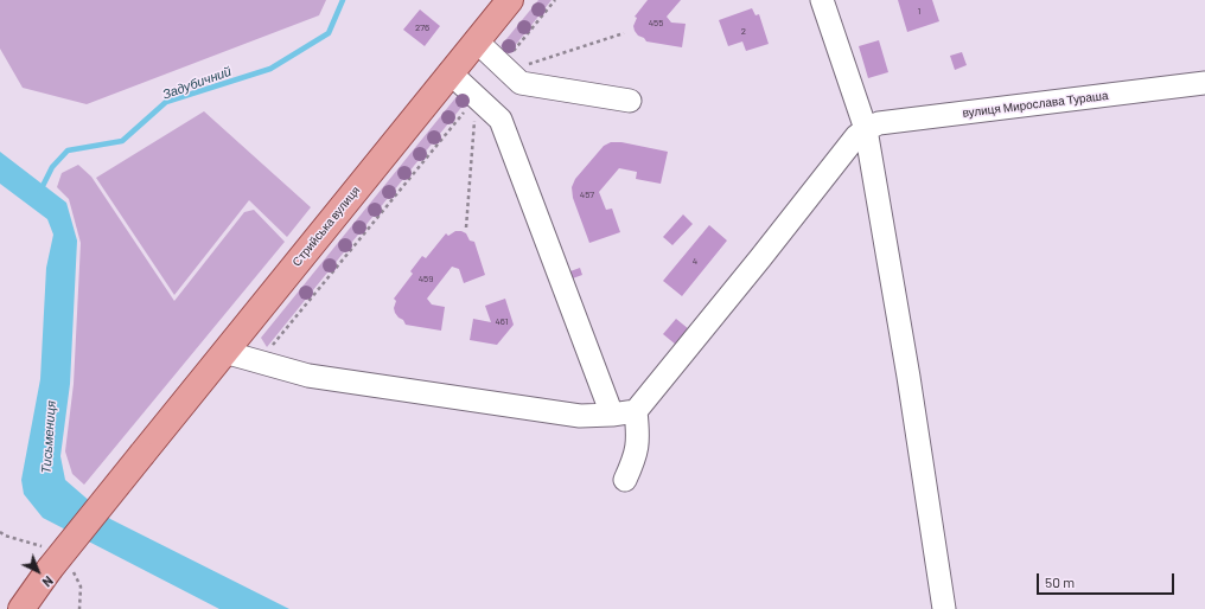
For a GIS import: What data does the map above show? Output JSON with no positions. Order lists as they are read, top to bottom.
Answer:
{
  "streets": {
    "main road": ["Стрийська вулиця"],
    "street": ["вулиця Мирослава Тураша"]
  },
  "water": ["Задубичний", "Тисьмениця"],
  "house_numbers": [
    "1",
    "455",
    "276",
    "2",
    "457",
    "4",
    "459",
    "461"
  ],
  "scale_bar": "50 m",
  "north": "bottom right"
}
